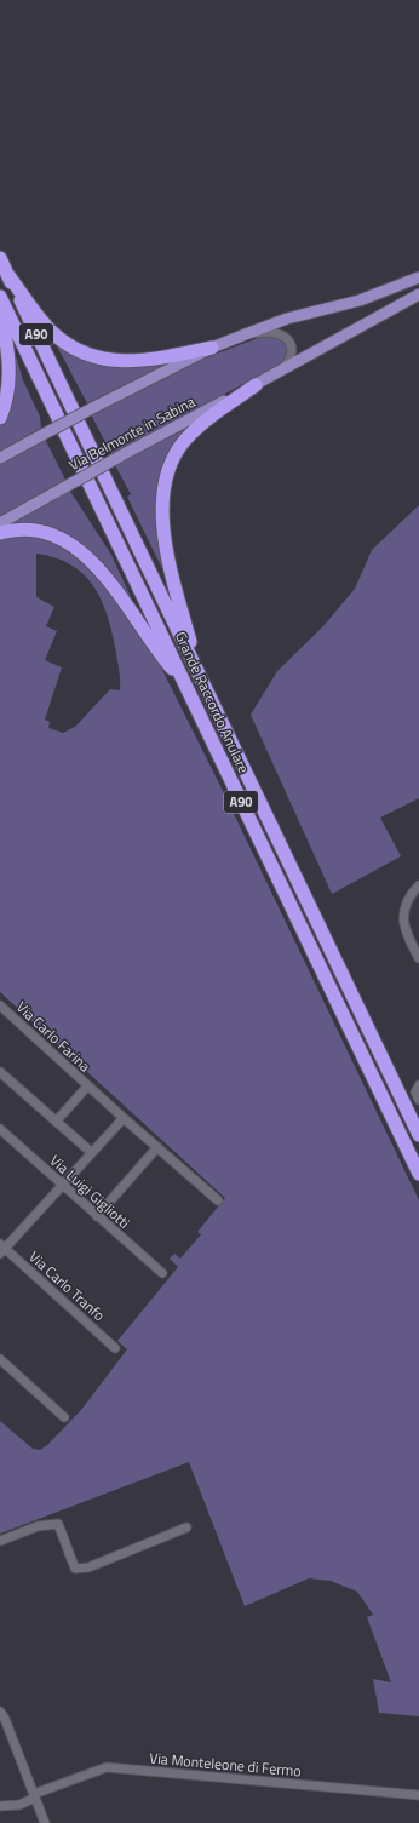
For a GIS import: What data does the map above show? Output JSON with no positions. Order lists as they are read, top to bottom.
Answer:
{
  "streets": {
    "highway": ["A90", "Grande Raccordo Anulare"],
    "main road": ["Via Belmonte in Sabina"],
    "street": [
      "Via Carlo Farina",
      "Via Luigi Gigliotti",
      "Via Carlo Tranfo",
      "Via Monteleone di Fermo"
    ]
  }
}
